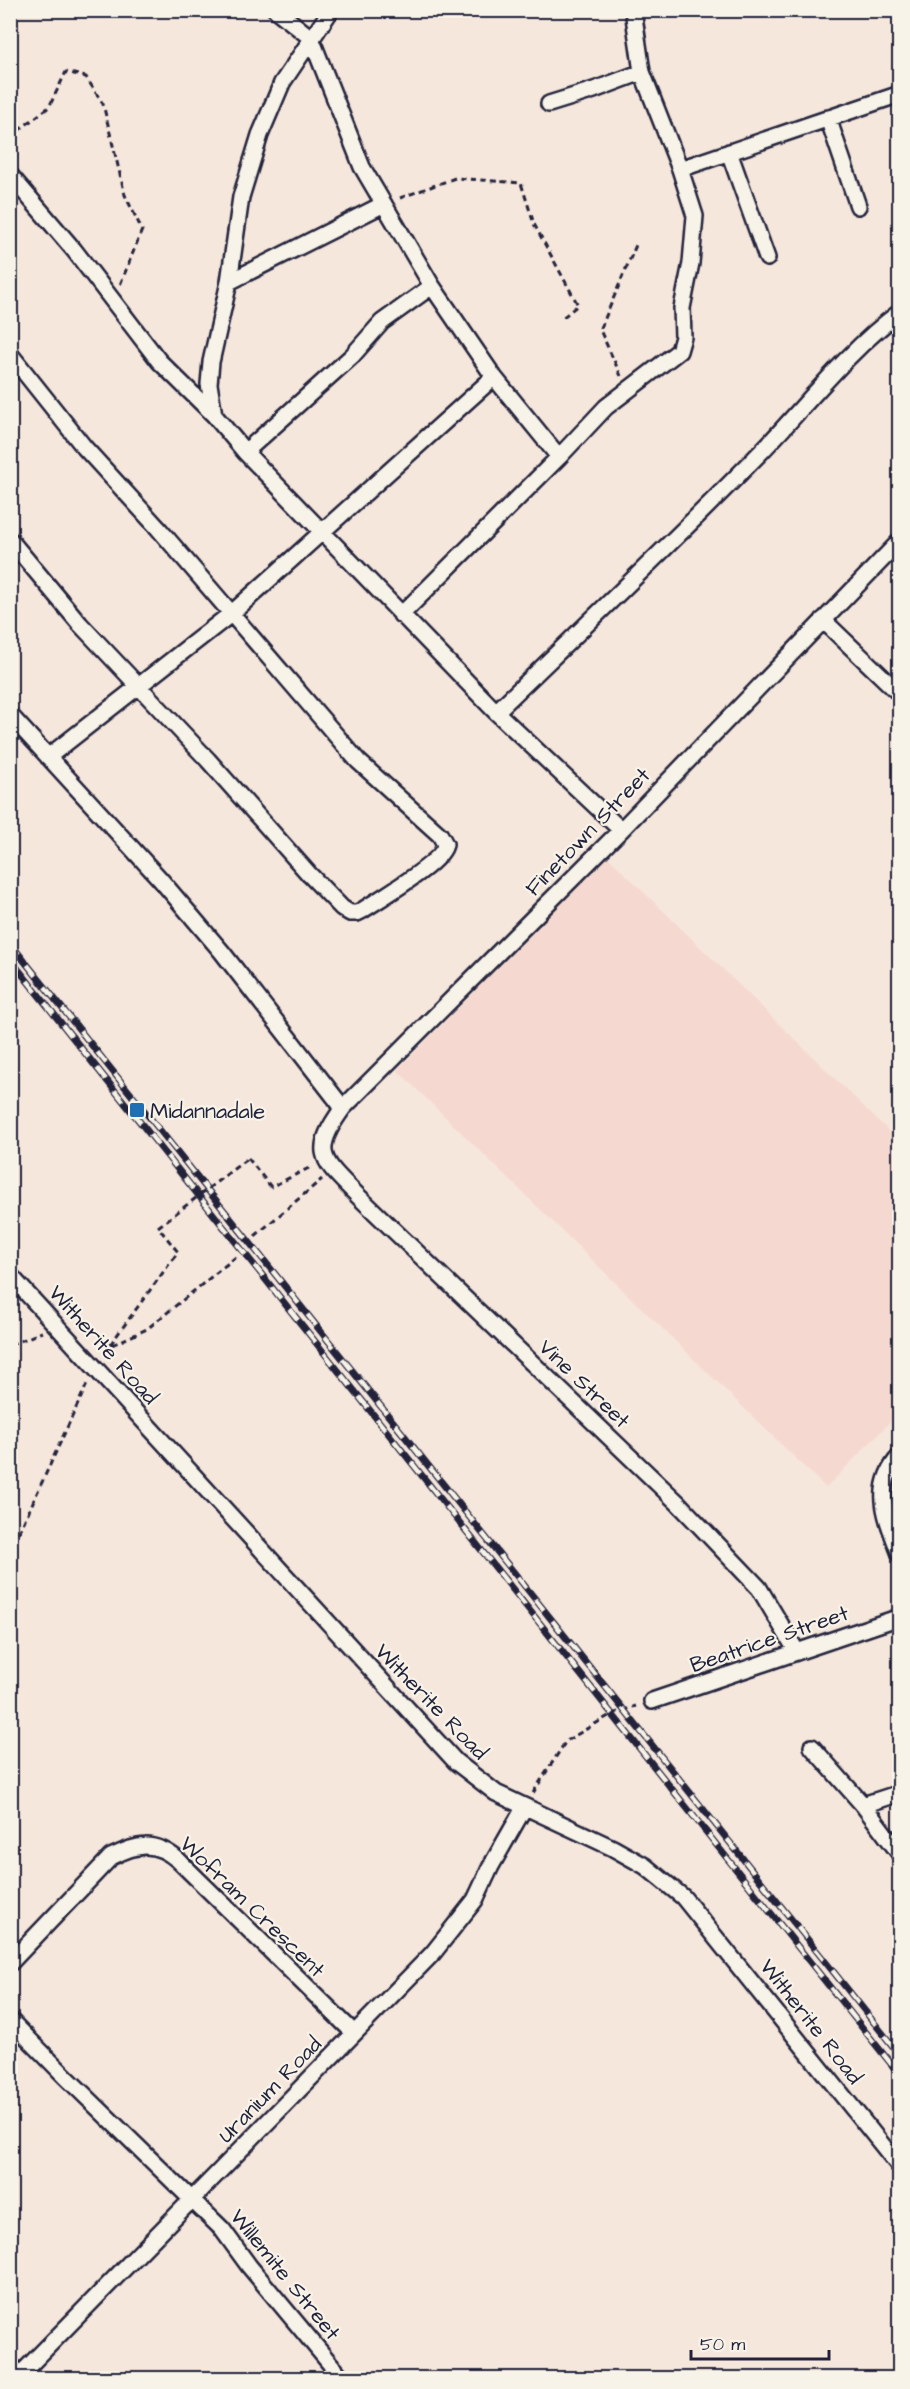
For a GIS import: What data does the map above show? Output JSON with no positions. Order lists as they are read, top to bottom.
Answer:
{
  "streets": {
    "street": [
      "Finetown Street",
      "Witherite Road",
      "Vine Street",
      "Beatrice Street",
      "Wofram Crescent",
      "Uranium Road",
      "Willemite Street"
    ]
  },
  "crossings": [
    ["Finetown Street", "Vine Street"],
    ["Witherite Road", "Uranium Road"],
    ["Vine Street", "Beatrice Street"],
    ["Wofram Crescent", "Uranium Road"],
    ["Uranium Road", "Willemite Street"]
  ],
  "places": {
    "transit": ["Midannadale"]
  },
  "scale_bar": "50 m"
}
